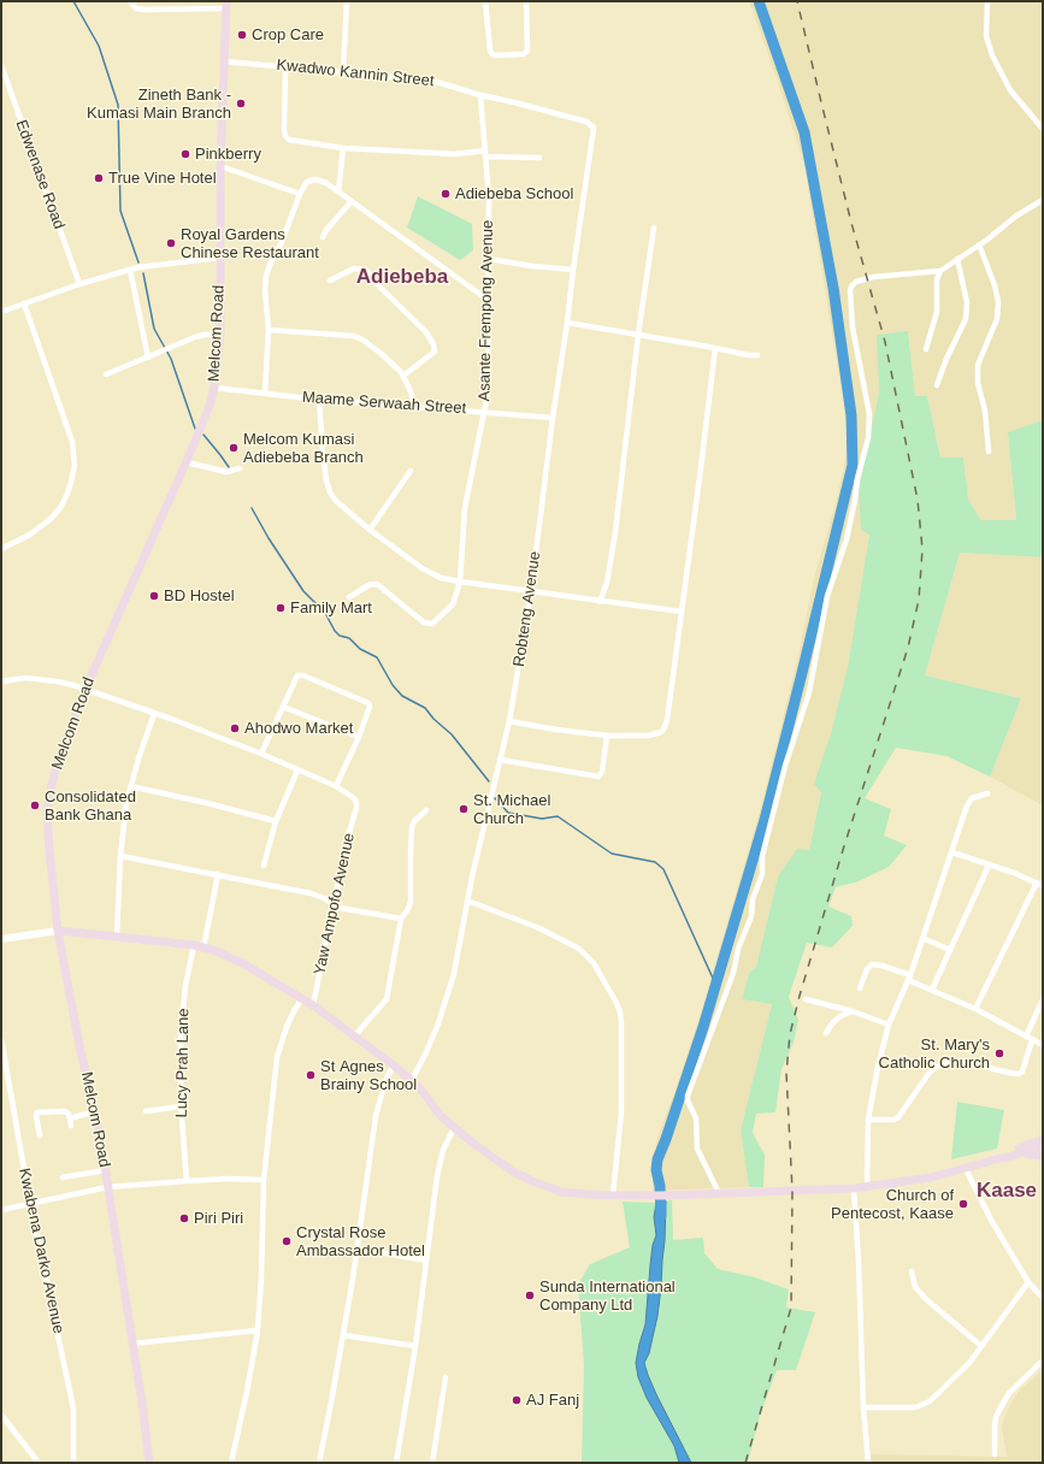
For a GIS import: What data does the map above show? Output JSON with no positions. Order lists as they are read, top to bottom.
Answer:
{
  "streets": {
    "main road": ["Melcom Road"],
    "street": [
      "Kwadwo Kannin Street",
      "Edwenase Road",
      "Asante Frempong Avenue",
      "Maame Serwaah Street",
      "Robteng Avenue",
      "Yaw Ampofo Avenue",
      "Lucy Prah Lane",
      "Kwabena Darko Avenue"
    ]
  },
  "crossings": [
    ["Kwadwo Kannin Street", "Asante Frempong Avenue"],
    ["Kwadwo Kannin Street", "Melcom Road"],
    ["Kwadwo Kannin Street", "Robteng Avenue"],
    ["Asante Frempong Avenue", "Maame Serwaah Street"],
    ["Melcom Road", "Maame Serwaah Street"],
    ["Maame Serwaah Street", "Robteng Avenue"]
  ],
  "districts": ["Adiebeba", "Kaase"],
  "places": [
    "Crop Care",
    "Zineth Bank - Kumasi Main Branch",
    "Pinkberry",
    "True Vine Hotel",
    "Adiebeba School",
    "Royal Gardens Chinese Restaurant",
    "Melcom Kumasi Adiebeba Branch",
    "BD Hostel",
    "Family Mart",
    "Ahodwo Market",
    "Consolidated Bank Ghana",
    "St. Michael Church",
    "St. Mary's Catholic Church",
    "St Agnes Brainy School",
    "Church of Pentecost, Kaase",
    "Piri Piri",
    "Crystal Rose Ambassador Hotel",
    "Sunda International Company Ltd",
    "AJ Fanj"
  ]
}
